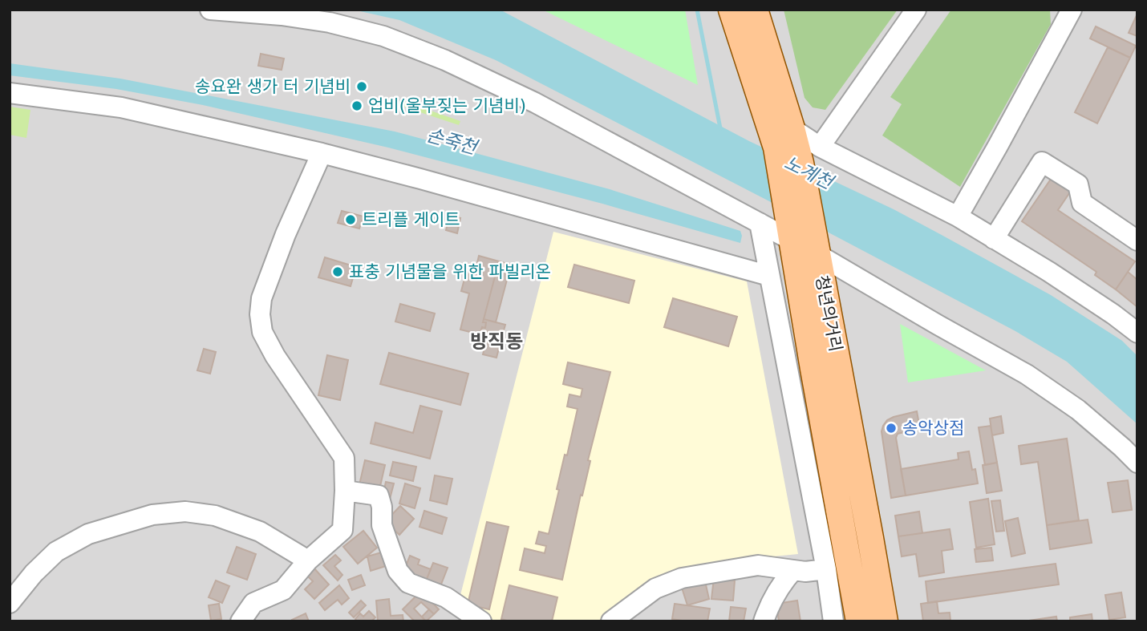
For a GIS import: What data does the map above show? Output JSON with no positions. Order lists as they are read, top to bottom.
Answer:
{
  "streets": {
    "main road": ["청년의거리"]
  },
  "districts": ["방직동"],
  "water": ["손죽천", "노계천"],
  "places": [
    "송요완 생가 터 기념비",
    "업비(울부짖는 기념비)",
    "트리플 게이트",
    "표충 기념물을 위한 파빌리온",
    "송악상점"
  ]
}
